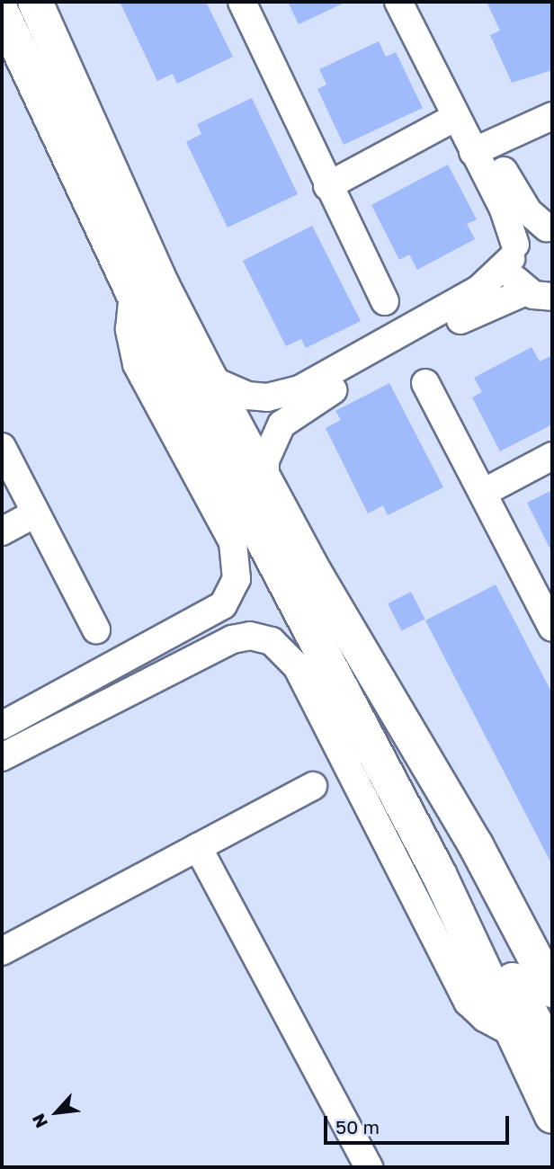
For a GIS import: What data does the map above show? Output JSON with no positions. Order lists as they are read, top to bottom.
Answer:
{
  "scale_bar": "50 m",
  "north": "bottom left"
}
